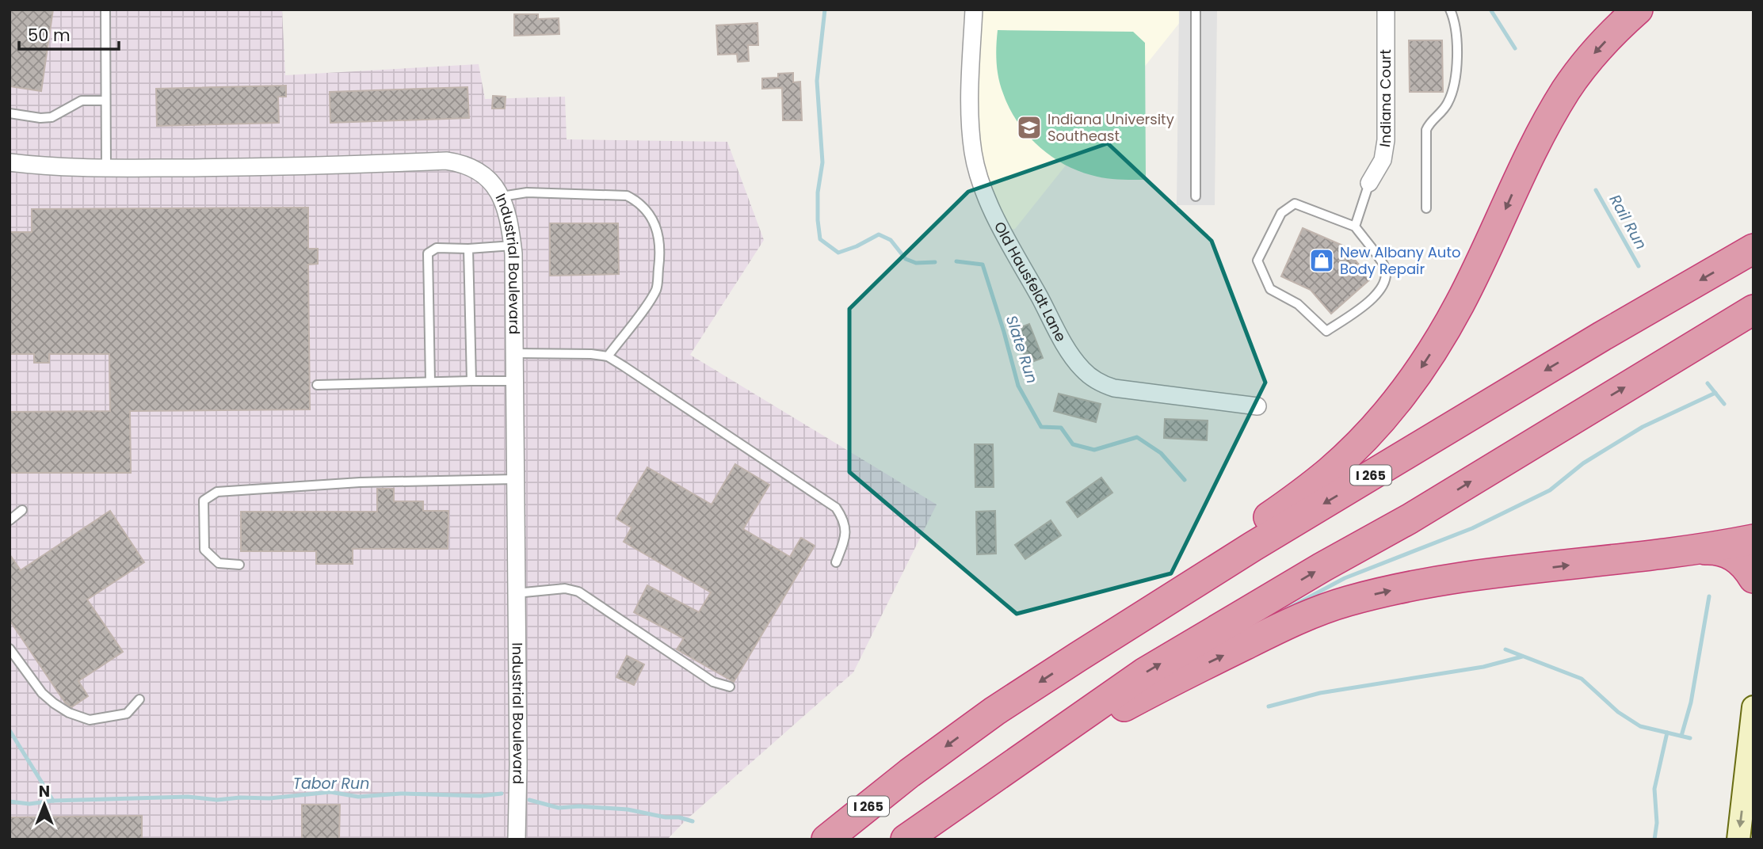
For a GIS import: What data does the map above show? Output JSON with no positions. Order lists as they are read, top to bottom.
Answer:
{
  "streets": {
    "highway": ["I 265"],
    "street": ["Indiana Court", "Industrial Boulevard", "Old Hausfeldt Lane"]
  },
  "water": ["Rail Run", "Slate Run", "Tabor Run"],
  "places": {
    "school or university": ["Indiana University Southeast"],
    "shop": ["New Albany Auto Body Repair"]
  },
  "scale_bar": "50 m",
  "north": "top"
}
